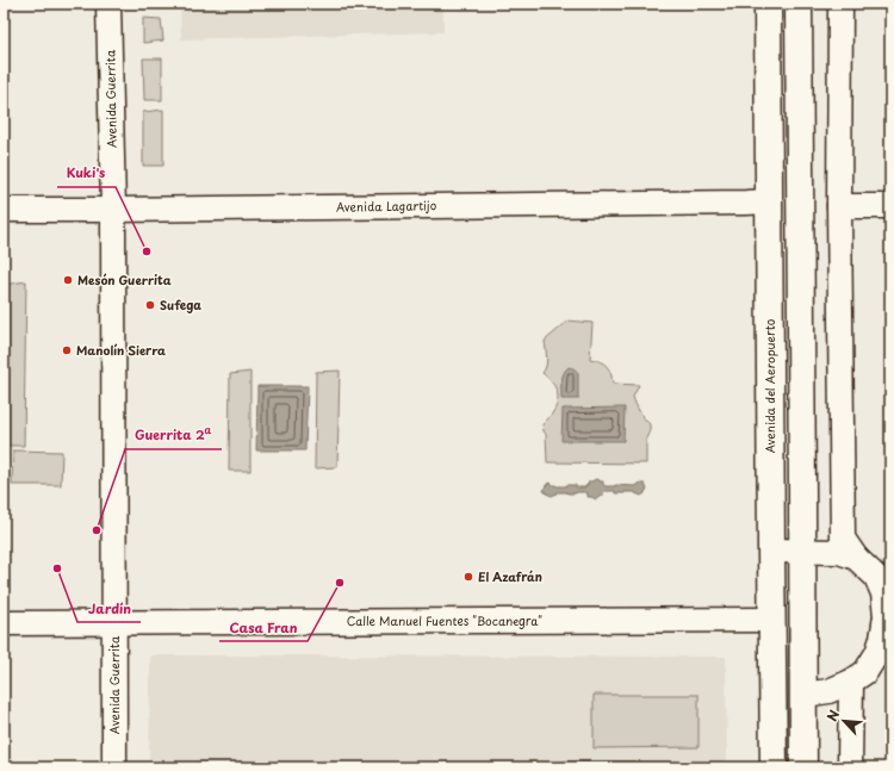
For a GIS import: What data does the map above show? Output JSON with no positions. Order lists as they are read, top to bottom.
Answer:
{
  "streets": {
    "main road": ["Avenida del Aeropuerto"],
    "street": ["Avenida Guerrita", "Avenida Lagartijo", "Calle Manuel Fuentes \"Bocanegra\""]
  },
  "crossings": [
    ["Avenida Guerrita", "Avenida Lagartijo"],
    ["Avenida Guerrita", "Calle Manuel Fuentes \"Bocanegra\""],
    ["Avenida Lagartijo", "Avenida del Aeropuerto"],
    ["Avenida del Aeropuerto", "Calle Manuel Fuentes \"Bocanegra\""]
  ],
  "places": [
    "Kuki's",
    "Mesón Guerrita",
    "Sufega",
    "Manolín Sierra",
    "Guerrita 2ª",
    "Jardín",
    "El Azafrán",
    "Casa Fran"
  ],
  "north": "top left"
}
